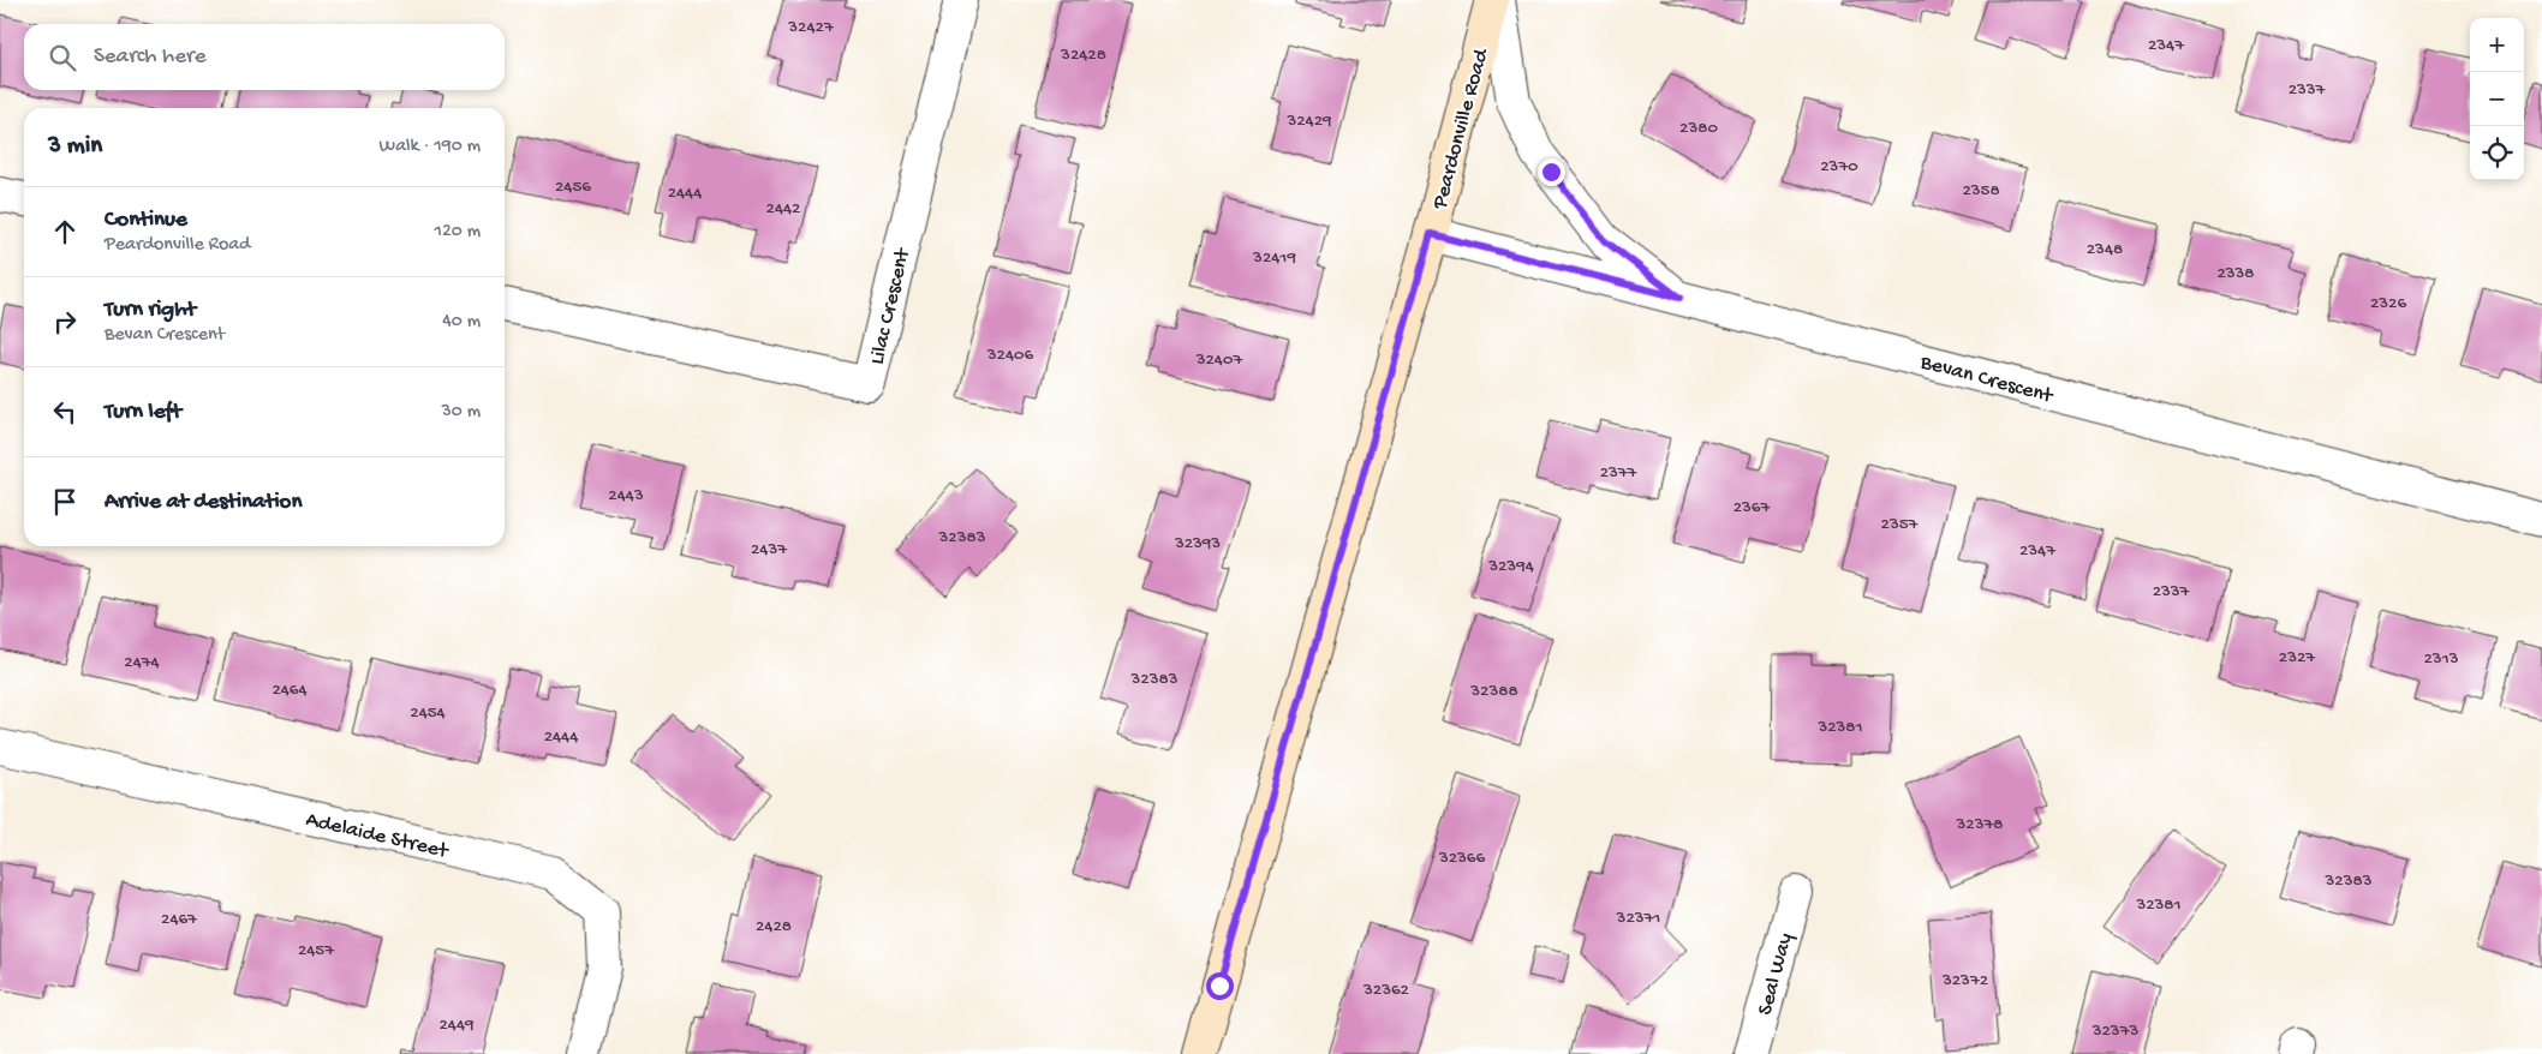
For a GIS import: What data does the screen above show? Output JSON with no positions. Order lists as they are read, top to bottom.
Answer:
{
  "streets": {
    "main road": ["Peardonville Road"],
    "street": [
      "Lilac Crescent",
      "Bevan Crescent",
      "Adelaide Street",
      "Seal Way"
    ]
  },
  "crossings": [
    ["Peardonville Road", "Bevan Crescent"]
  ],
  "house_numbers": [
    "32427",
    "2347",
    "32428",
    "2337",
    "32429",
    "2380",
    "2370",
    "2456",
    "2358",
    "2444",
    "2442",
    "2348",
    "32419",
    "2338",
    "2326",
    "32406",
    "32407",
    "2377",
    "2443",
    "2367",
    "2357",
    "32383",
    "32393",
    "2437",
    "2347",
    "32394",
    "2337",
    "2327",
    "2313",
    "2474",
    "32383",
    "2464",
    "32388",
    "2454",
    "32381",
    "2444",
    "32378",
    "32366",
    "32383",
    "32381",
    "32371",
    "2467",
    "2428",
    "2457",
    "32372",
    "32362",
    "2449",
    "32373"
  ],
  "page": {
    "map_buttons": ["+", "−"],
    "search": "Search here",
    "heading": ["3 min", "Walk · 190 m"],
    "list": [
      ["Continue", "Peardonville Road", "120 m"],
      ["Turn right", "Bevan Crescent", "40 m"],
      ["Turn left", "30 m"],
      "Arrive at destination"
    ]
  }
}
